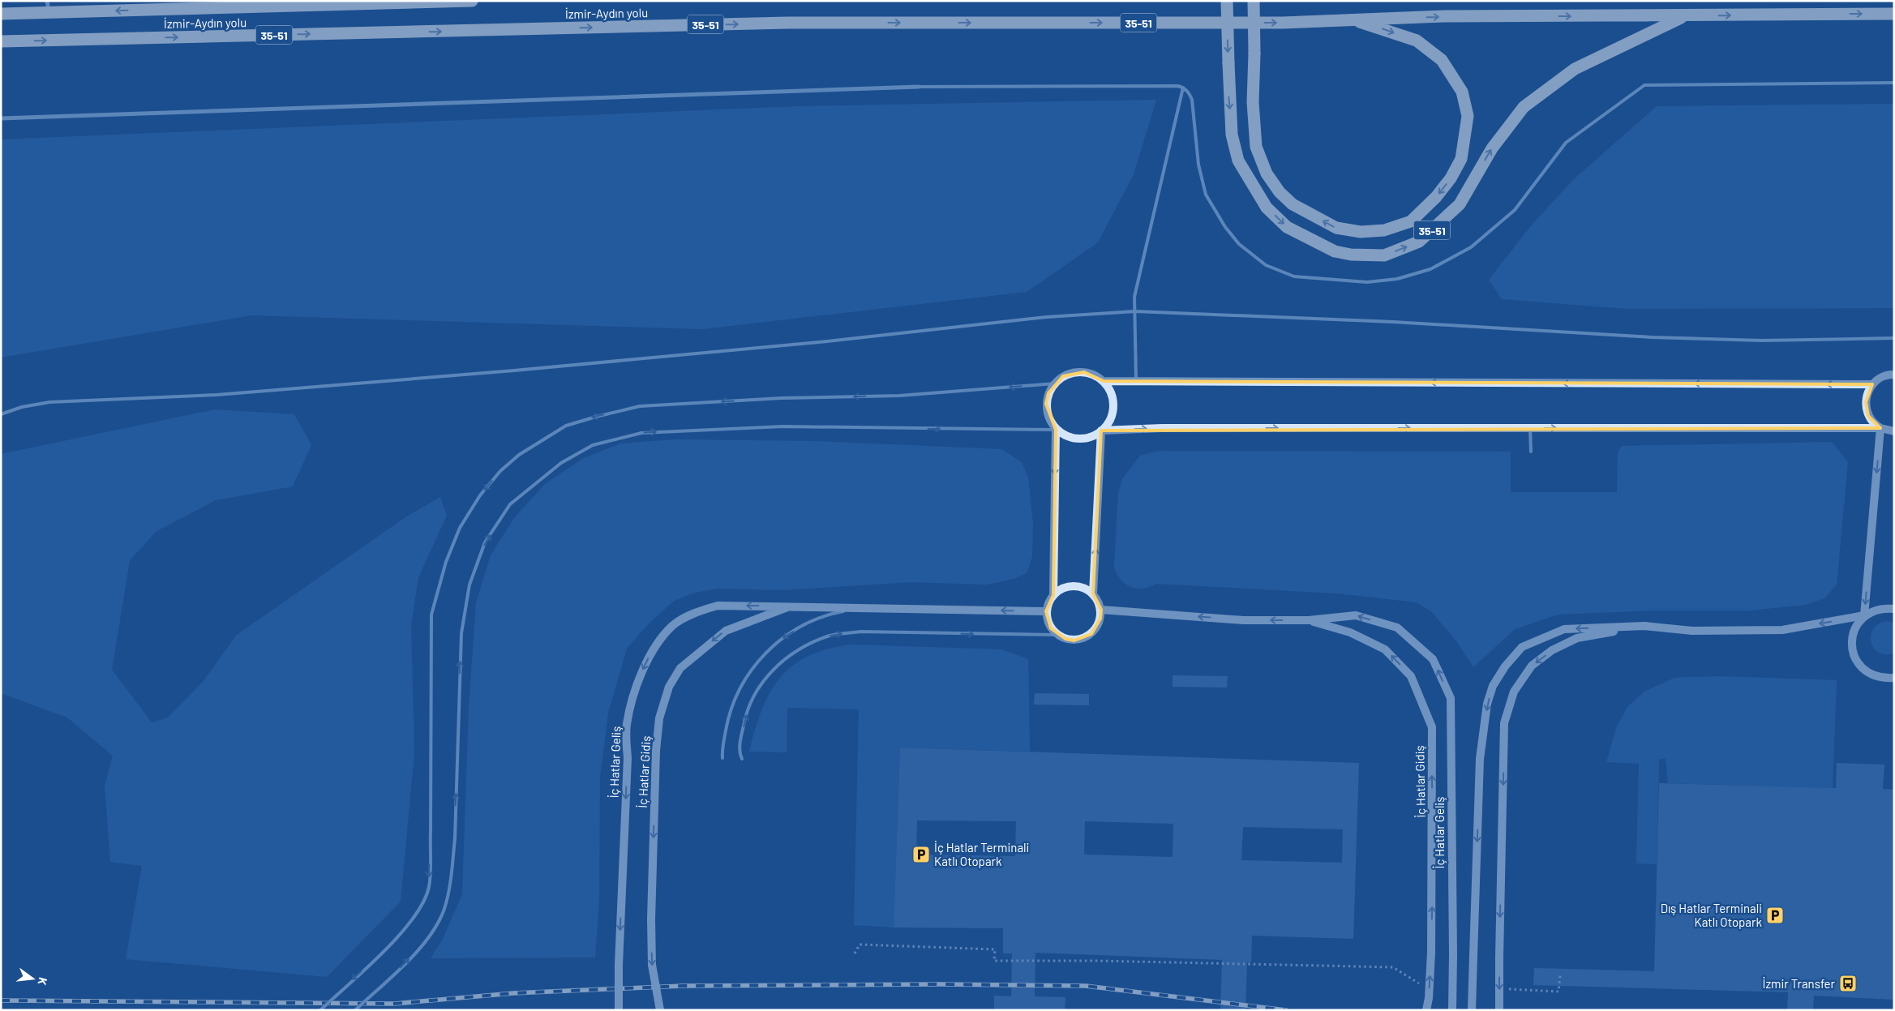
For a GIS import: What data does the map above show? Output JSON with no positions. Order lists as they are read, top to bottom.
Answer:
{
  "streets": {
    "highway": ["İzmir-Aydın yolu", "35-51"],
    "street": ["İç Hatlar Geliş", "İç Hatlar Gidiş"]
  },
  "crossings": [
    ["İzmir-Aydın yolu", "35-51"],
    ["İç Hatlar Geliş", "İç Hatlar Gidiş"]
  ],
  "places": {
    "parking": ["İç Hatlar Terminali Katlı Otopark", "Dış Hatlar Terminali Katlı Otopark"],
    "bus stop": ["İzmir Transfer"]
  },
  "north": "right"
}
